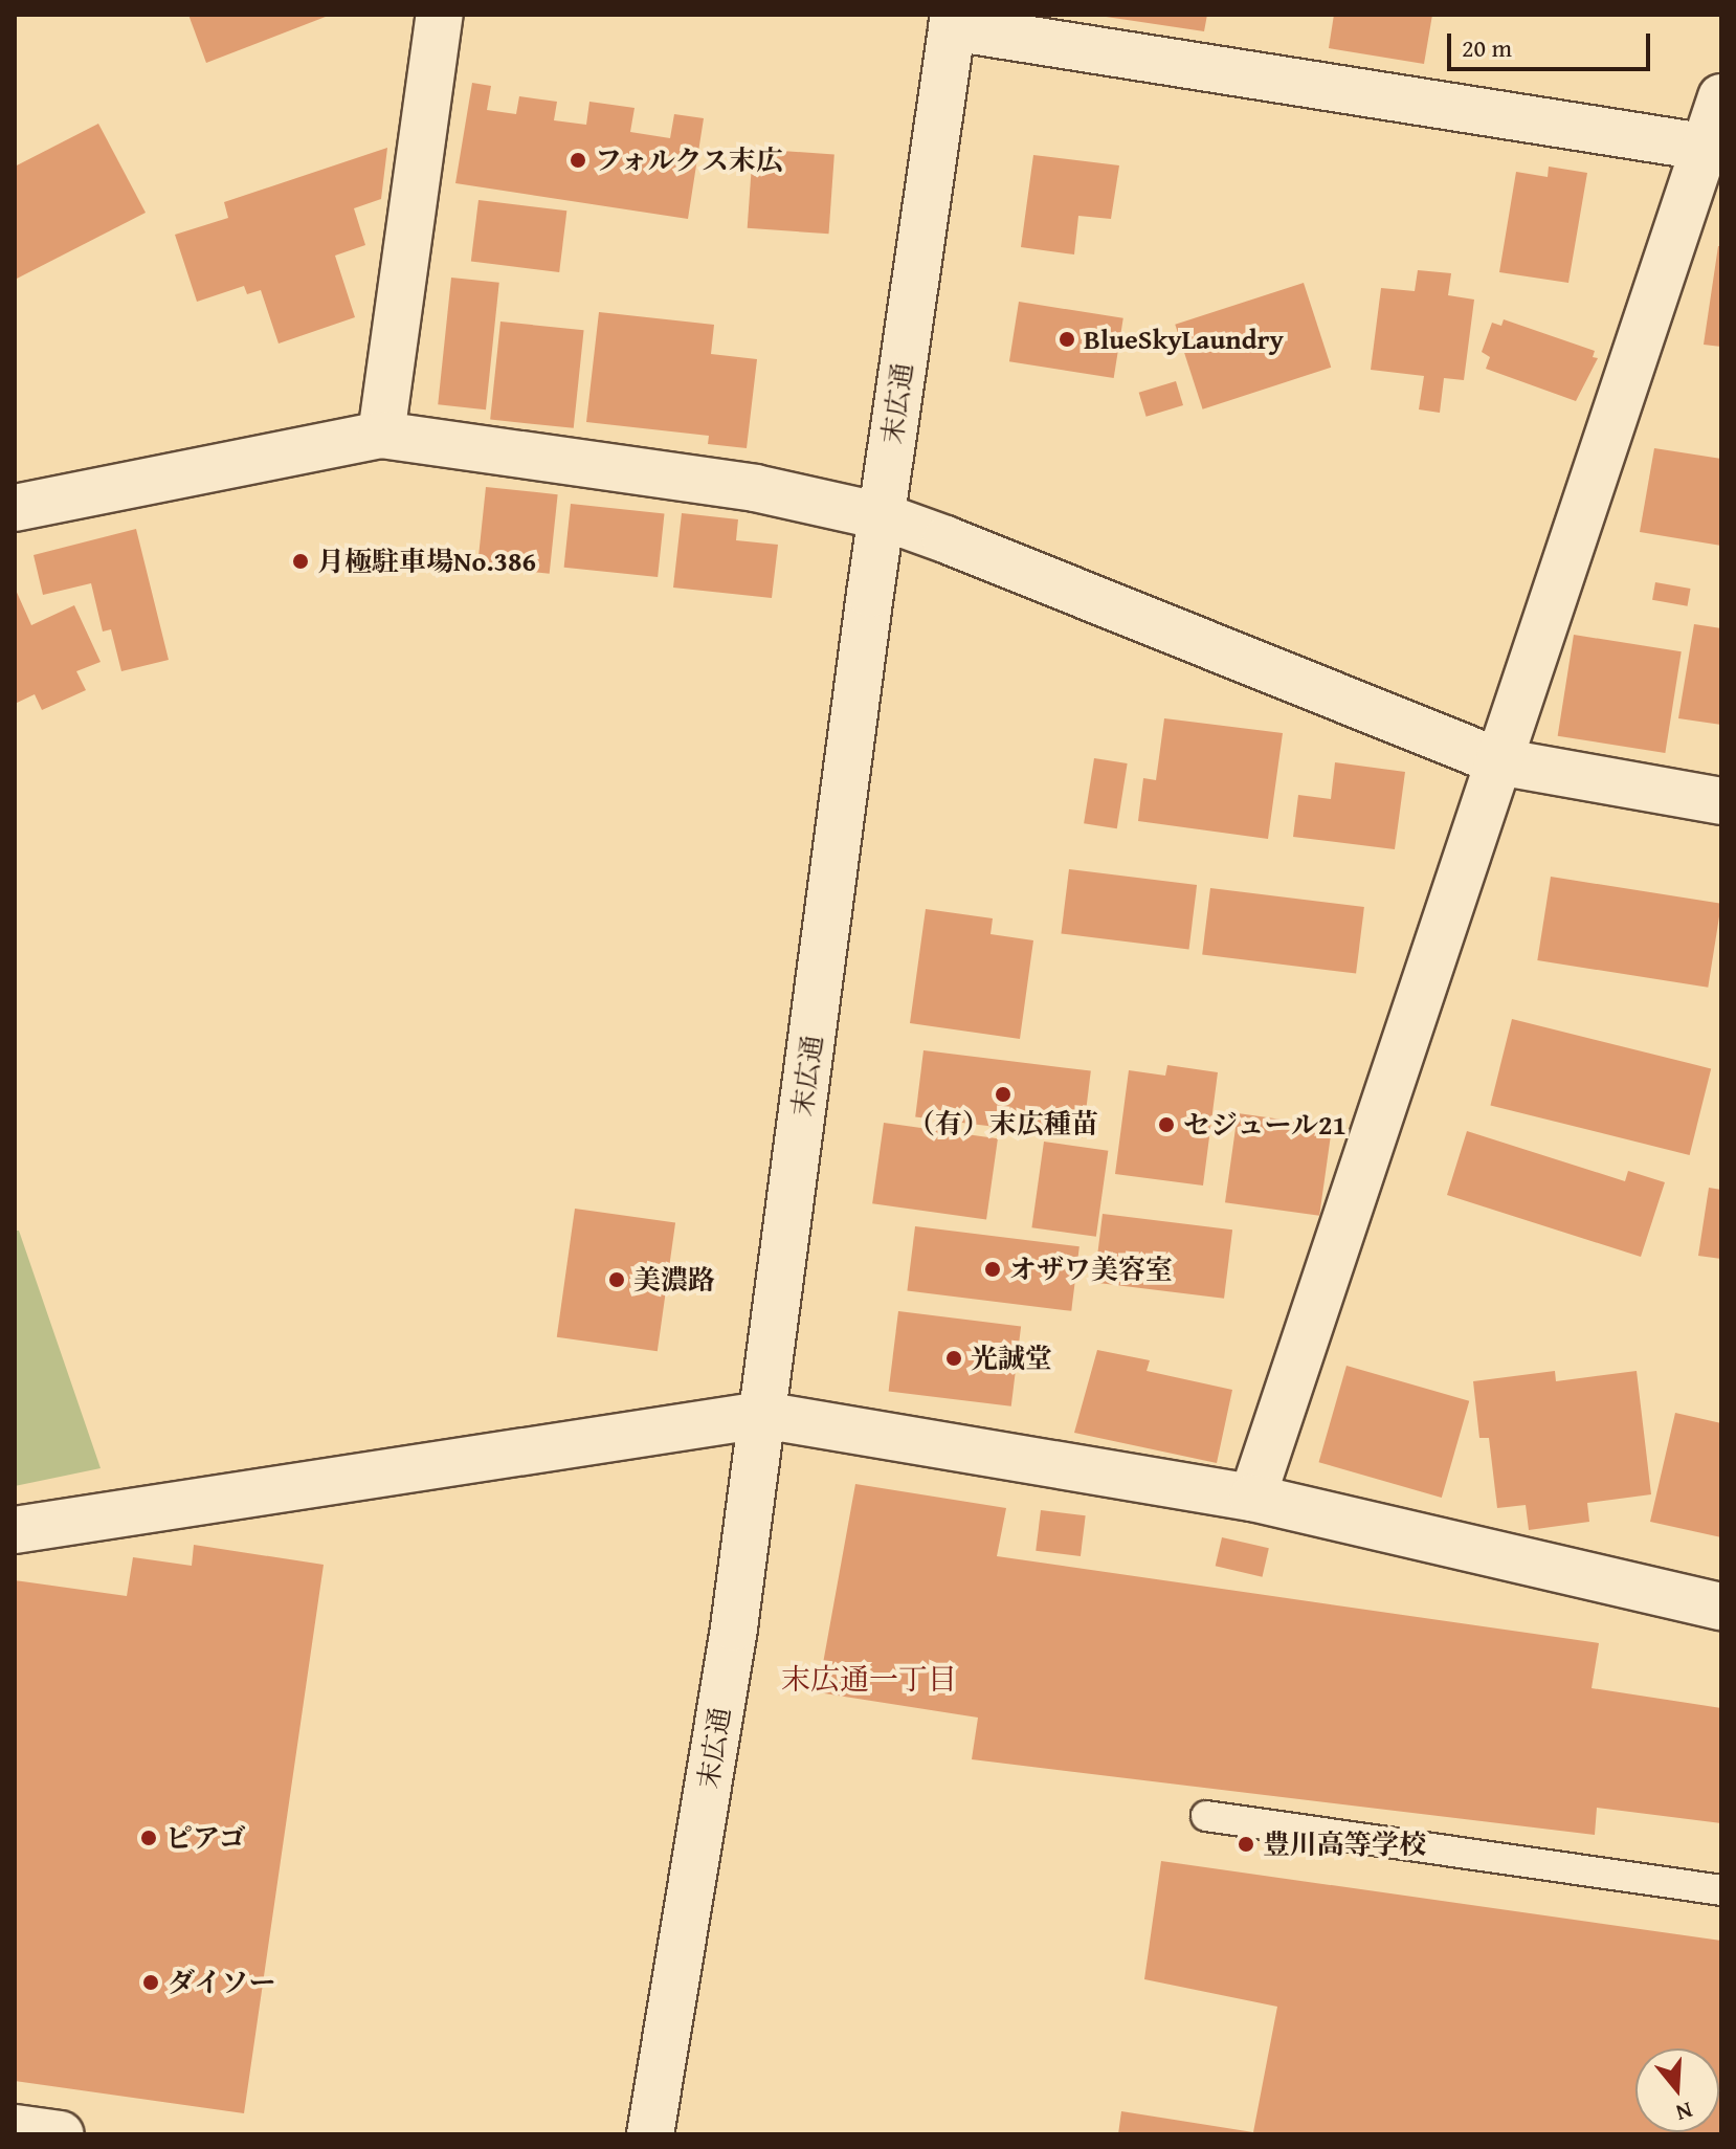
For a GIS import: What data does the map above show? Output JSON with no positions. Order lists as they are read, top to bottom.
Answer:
{
  "streets": {
    "street": ["末広通"]
  },
  "districts": ["末広通一丁目"],
  "places": [
    "フォルクス末広",
    "BlueSkyLaundry",
    "月極駐車場No.386",
    "（有）末広種苗",
    "セジュール21",
    "オザワ美容室",
    "美濃路",
    "光誠堂",
    "ピアゴ",
    "豊川高等学校",
    "ダイソー"
  ],
  "scale_bar": "20 m",
  "north": "bottom"
}
